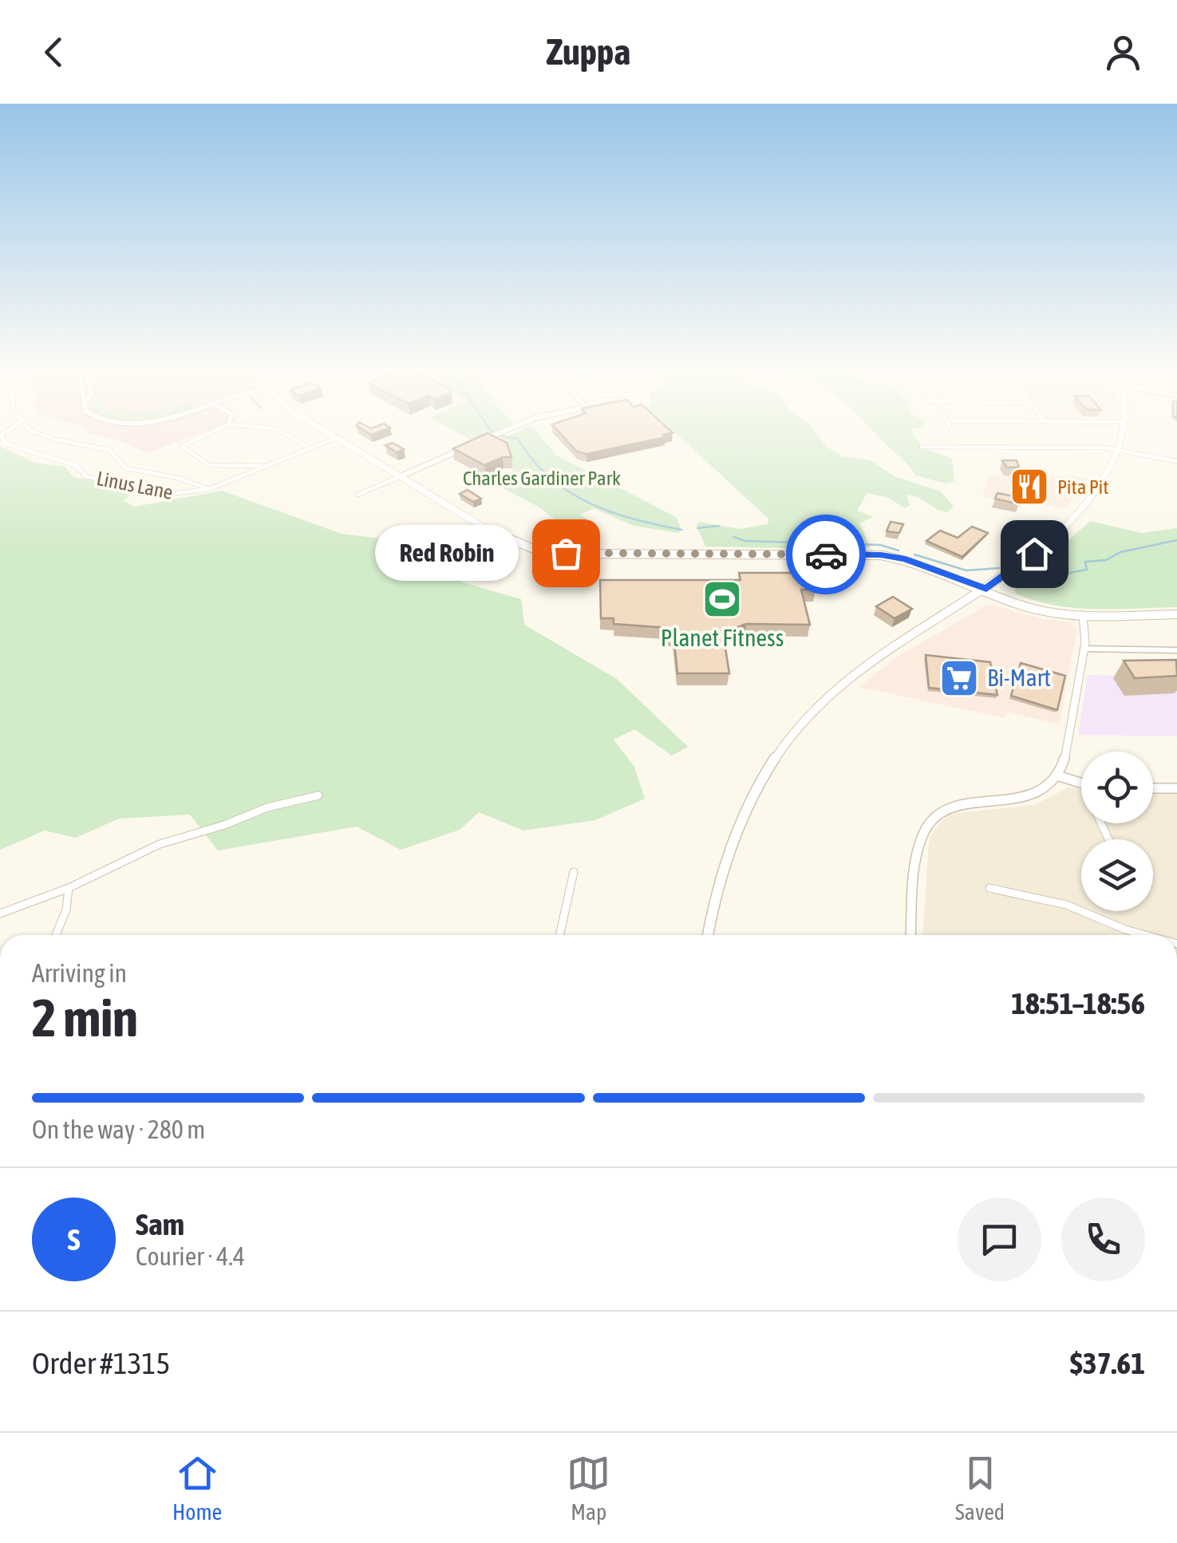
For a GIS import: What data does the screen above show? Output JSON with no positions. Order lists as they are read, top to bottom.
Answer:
{
  "streets": {
    "street": ["Linus Lane"]
  },
  "parks": ["Charles Gardiner Park"],
  "places": {
    "restaurant": ["Pita Pit"],
    "other": ["Red Robin"],
    "sports": ["Planet Fitness"],
    "supermarket": ["Bi-Mart"]
  },
  "page": {
    "header": "Zuppa",
    "bubble": "Red Robin",
    "heading": ["2 min", "Arriving in", "18:51–18:56"],
    "panel": [
      "Sam",
      "Courier · 4.4",
      "Order #1315",
      "$37.61"
    ],
    "bar": "On the way · 280 m",
    "round": "S",
    "tabs": ["Home", "Map", "Saved"]
  }
}
